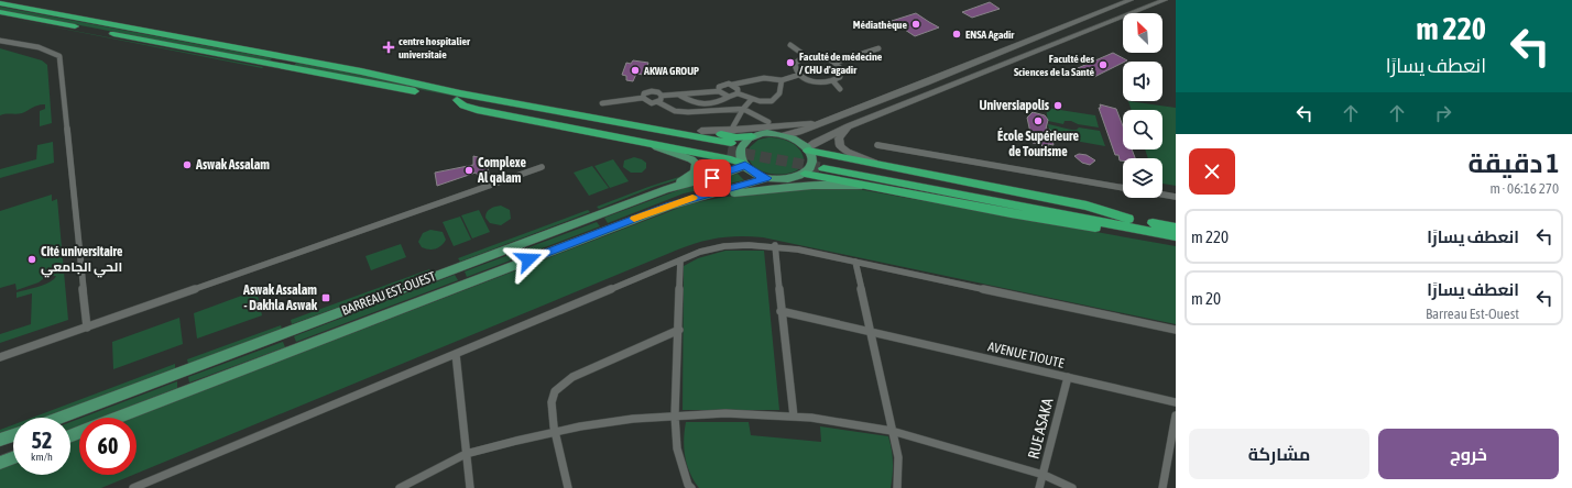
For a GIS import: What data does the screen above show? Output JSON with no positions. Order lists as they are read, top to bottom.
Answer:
{
  "streets": {
    "main road": ["BARREAU EST-OUEST"],
    "street": ["AVENUE TIOUTE", "RUE ASAKA"]
  },
  "crossings": [
    ["AVENUE TIOUTE", "RUE ASAKA"]
  ],
  "places": {
    "other": [
      "Médiathèque",
      "ENSA Agadir",
      "Faculté de médecine / CHU d'agadir",
      "Faculté des Sciences de la Santé",
      "AKWA GROUP",
      "Universiapolis",
      "École Supérieure de Tourisme",
      "Aswak Assalam",
      "Complexe Al qalam",
      "Cité universitaire الحي الجامعي"
    ],
    "health": ["centre hospitalier universitaie"],
    "transit": ["Aswak Assalam - Dakhla Aswak"]
  },
  "north": "top left",
  "page": {
    "turn": ["220 m", "انعطف يسارًا"],
    "heading": ["1 دقيقة", "270 m · 06:16"],
    "list": [
      {
        "name": "انعطف يسارًا",
        "value": "220 m"
      },
      {
        "name": "انعطف يسارًا",
        "note": "Barreau Est-Ouest",
        "value": "20 m"
      }
    ],
    "speed": "52 km/h",
    "limit": "60",
    "buttons": ["خروج", "مشاركة"]
  }
}
